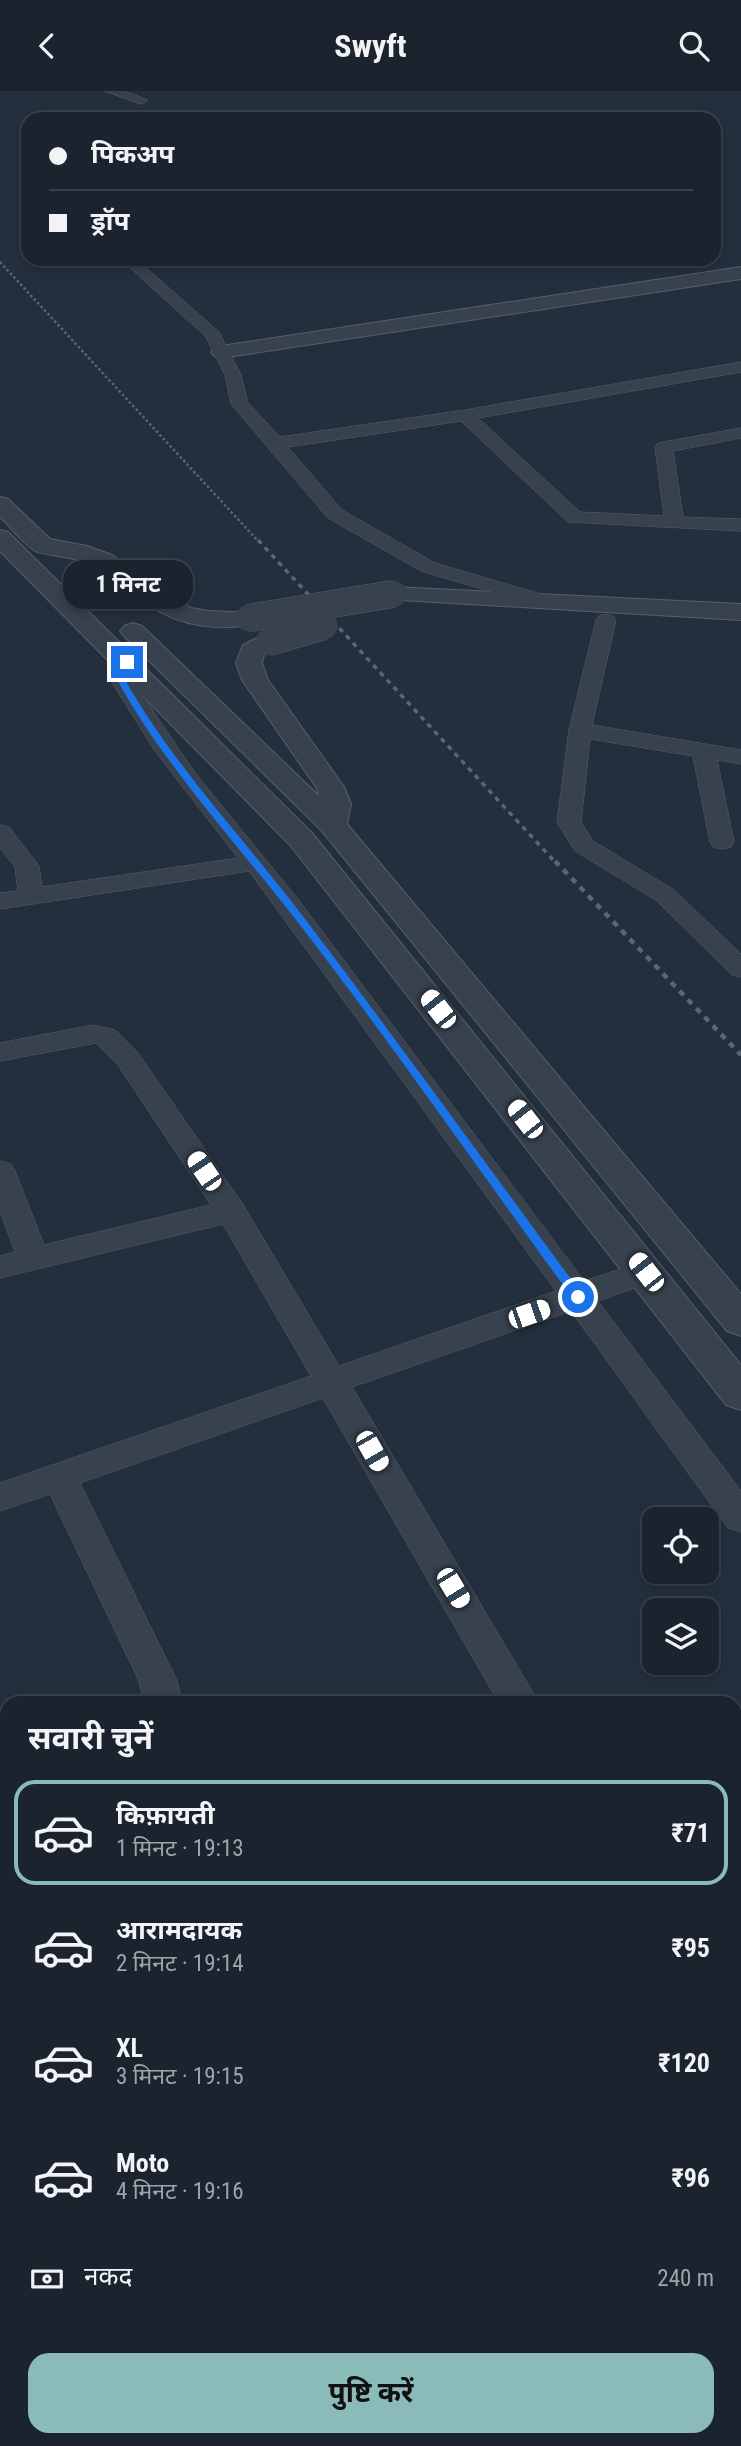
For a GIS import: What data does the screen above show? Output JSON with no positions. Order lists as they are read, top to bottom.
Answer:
{
  "page": {
    "header": "Swyft",
    "banner": ["पिकअप", "ड्रॉप"],
    "bubble": "1 मिनट",
    "heading": "सवारी चुनें",
    "list": [
      {
        "name": "किफ़ायती",
        "note": "1 मिनट · 19:13",
        "value": "₹71"
      },
      {
        "name": "आरामदायक",
        "note": "2 मिनट · 19:14",
        "value": "₹95"
      },
      {
        "name": "XL",
        "note": "3 मिनट · 19:15",
        "value": "₹120"
      },
      {
        "name": "Moto",
        "note": "4 मिनट · 19:16",
        "value": "₹96"
      }
    ],
    "pay": ["नकद", "240 m"],
    "buttons": "पुष्टि करें"
  }
}
